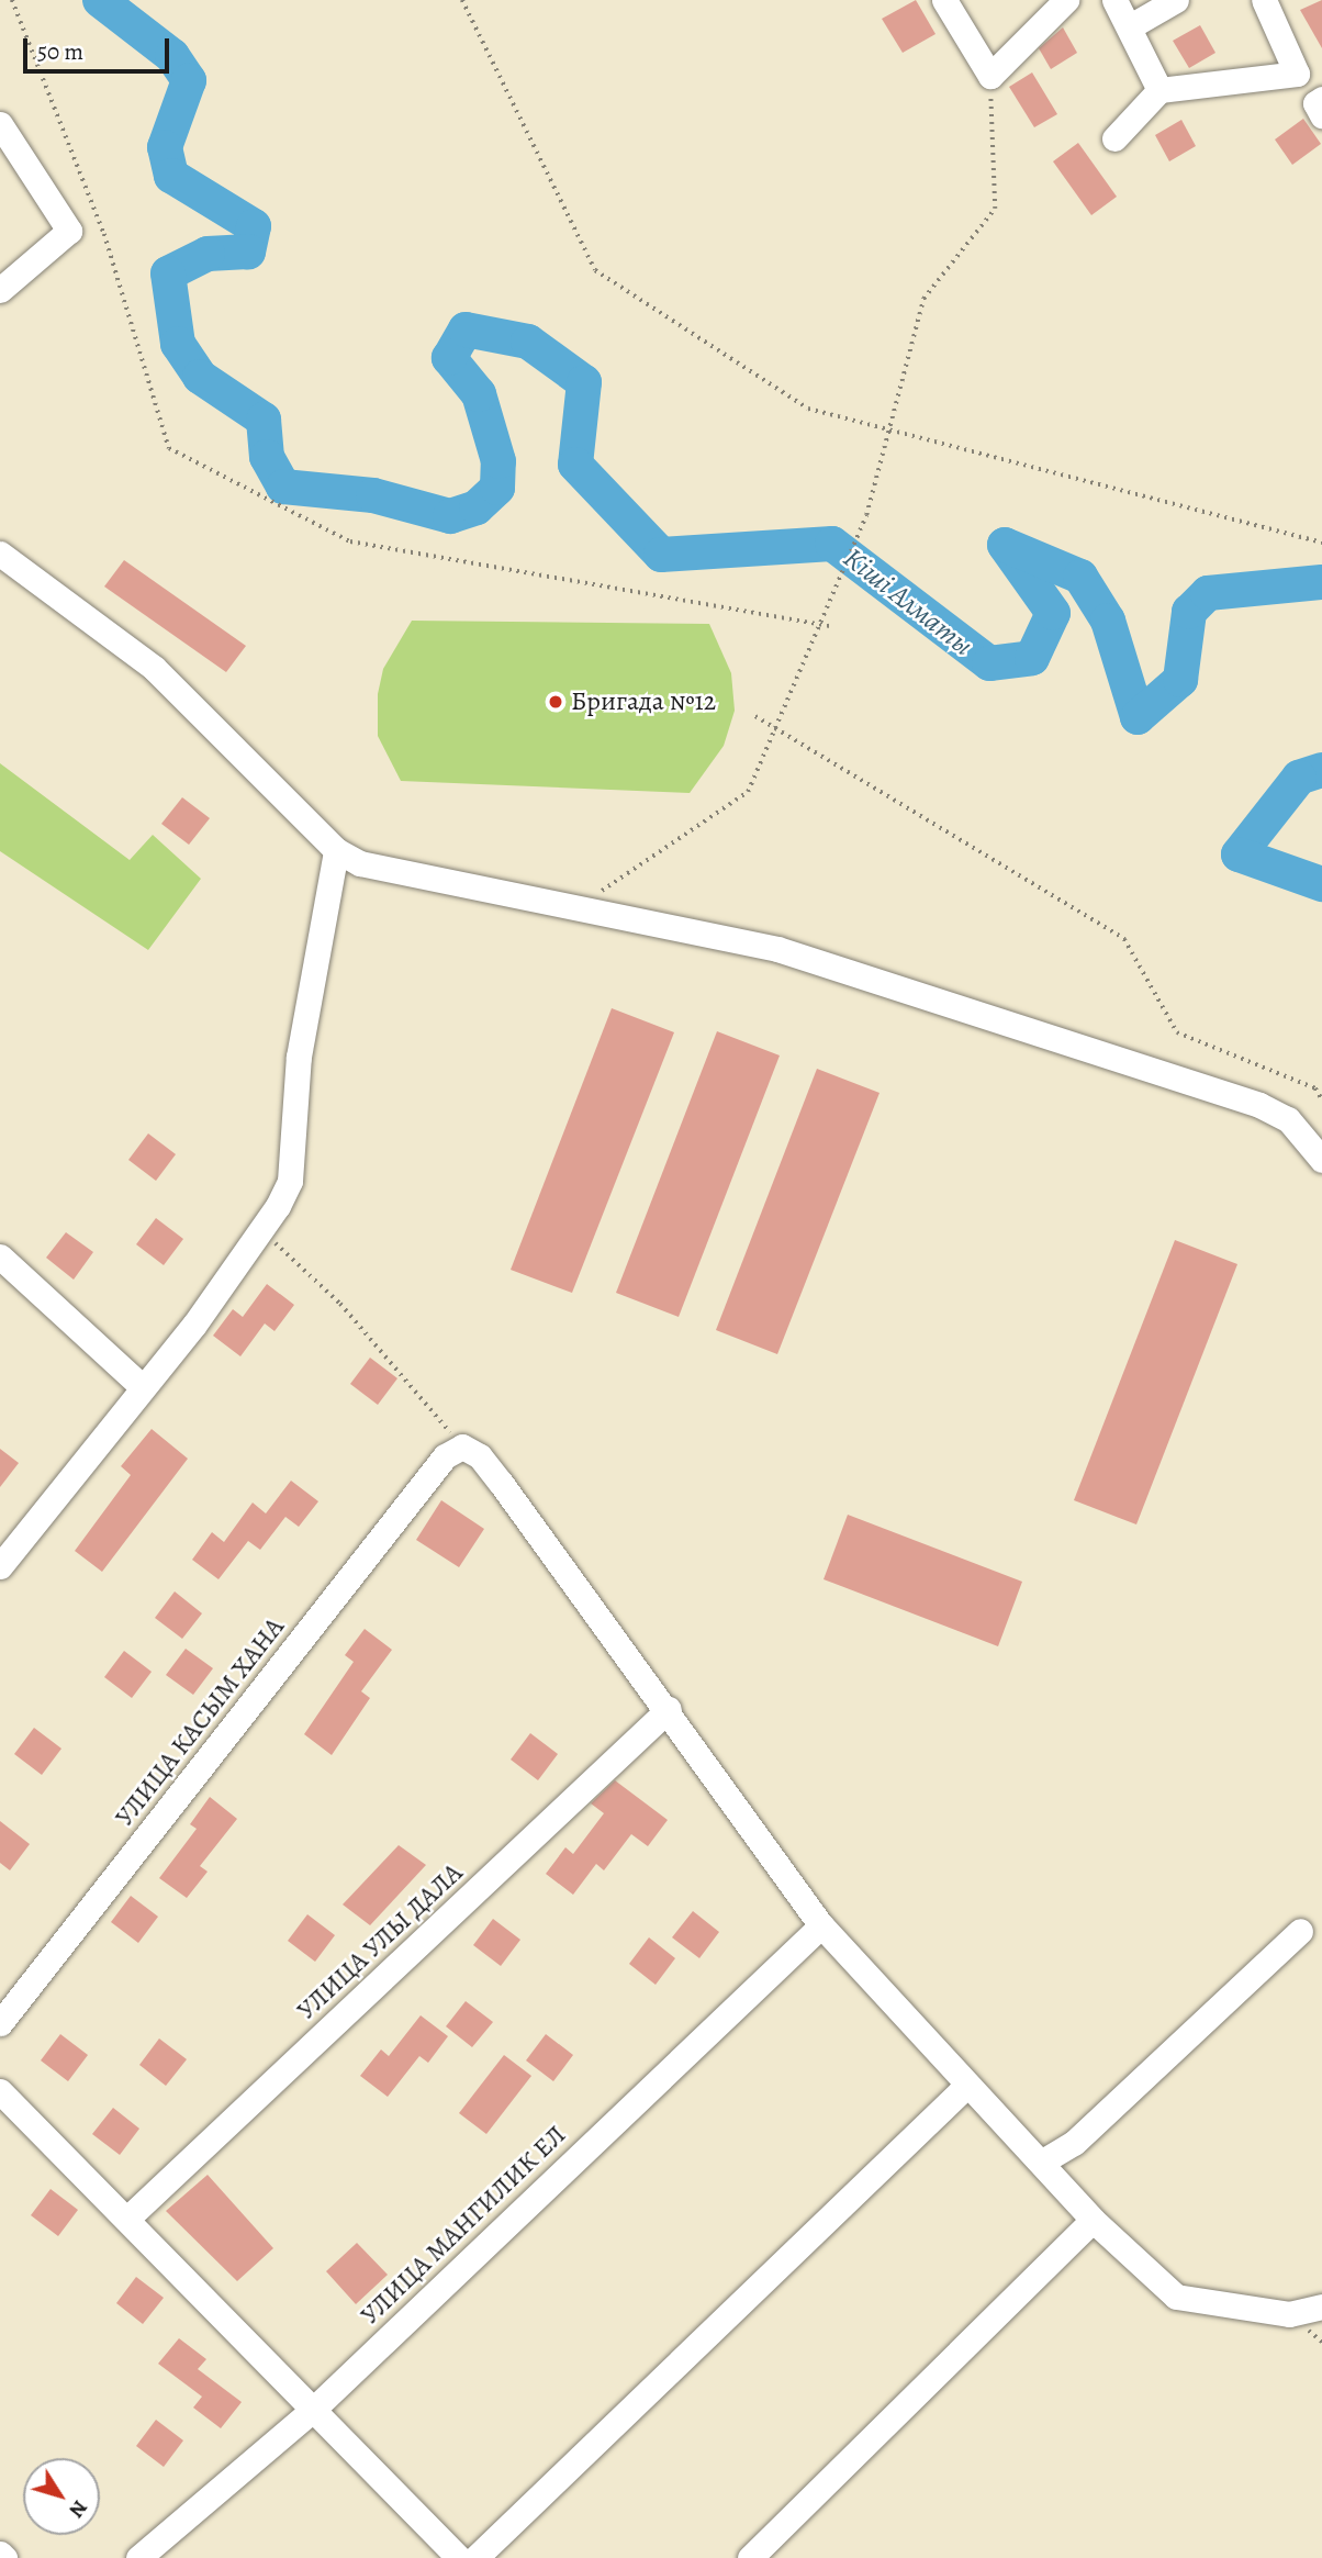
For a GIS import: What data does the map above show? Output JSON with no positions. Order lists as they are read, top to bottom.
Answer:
{
  "streets": {
    "street": ["УЛИЦА КАСЫМ ХАНА", "УЛИЦА УЛЫ ДАЛА", "УЛИЦА МАНГИЛИК ЕЛ"]
  },
  "water": ["Кіші Алматы"],
  "places": ["Бригада №12"],
  "scale_bar": "50 m",
  "north": "bottom right"
}
